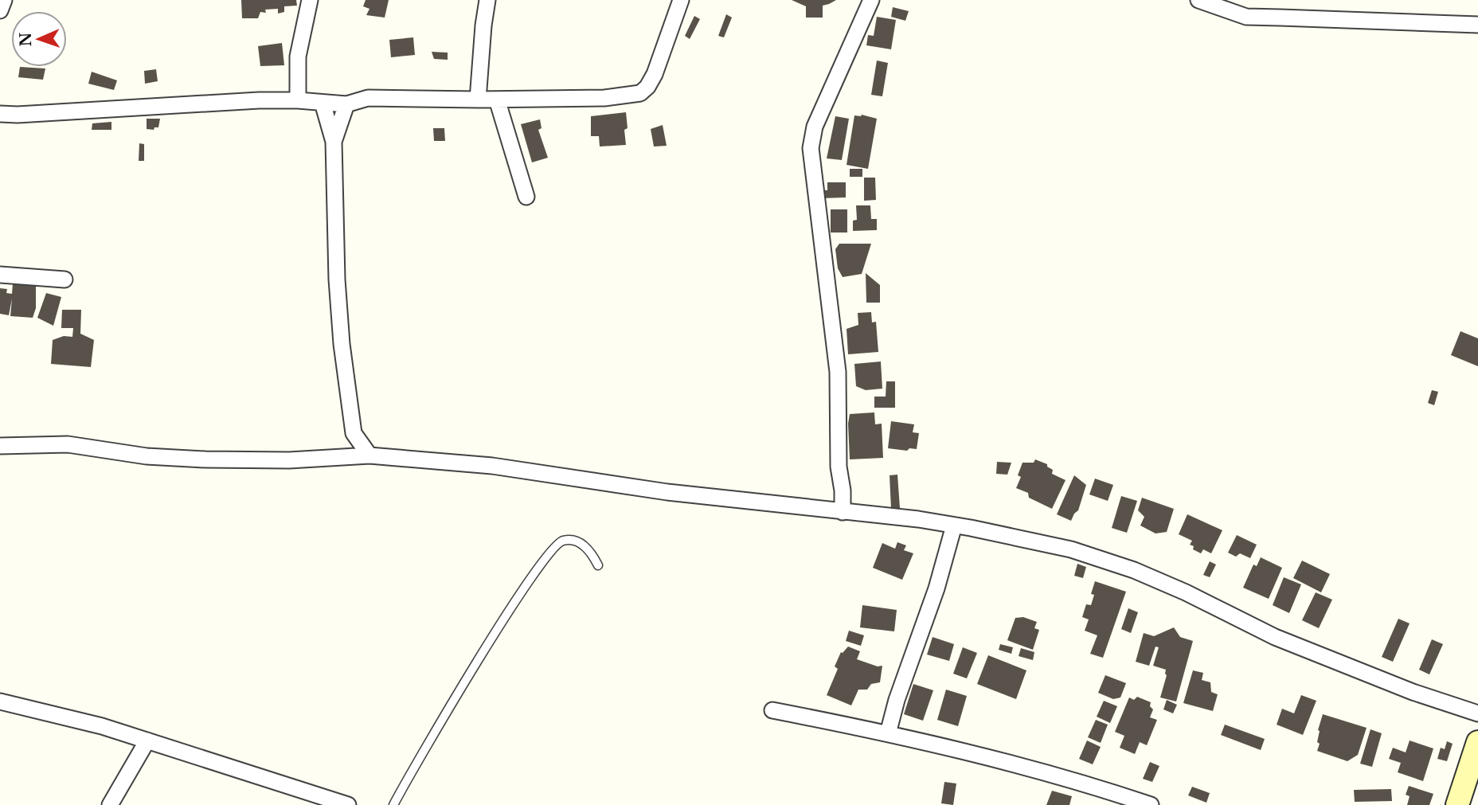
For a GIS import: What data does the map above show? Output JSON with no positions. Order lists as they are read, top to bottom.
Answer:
{
  "north": "left"
}
